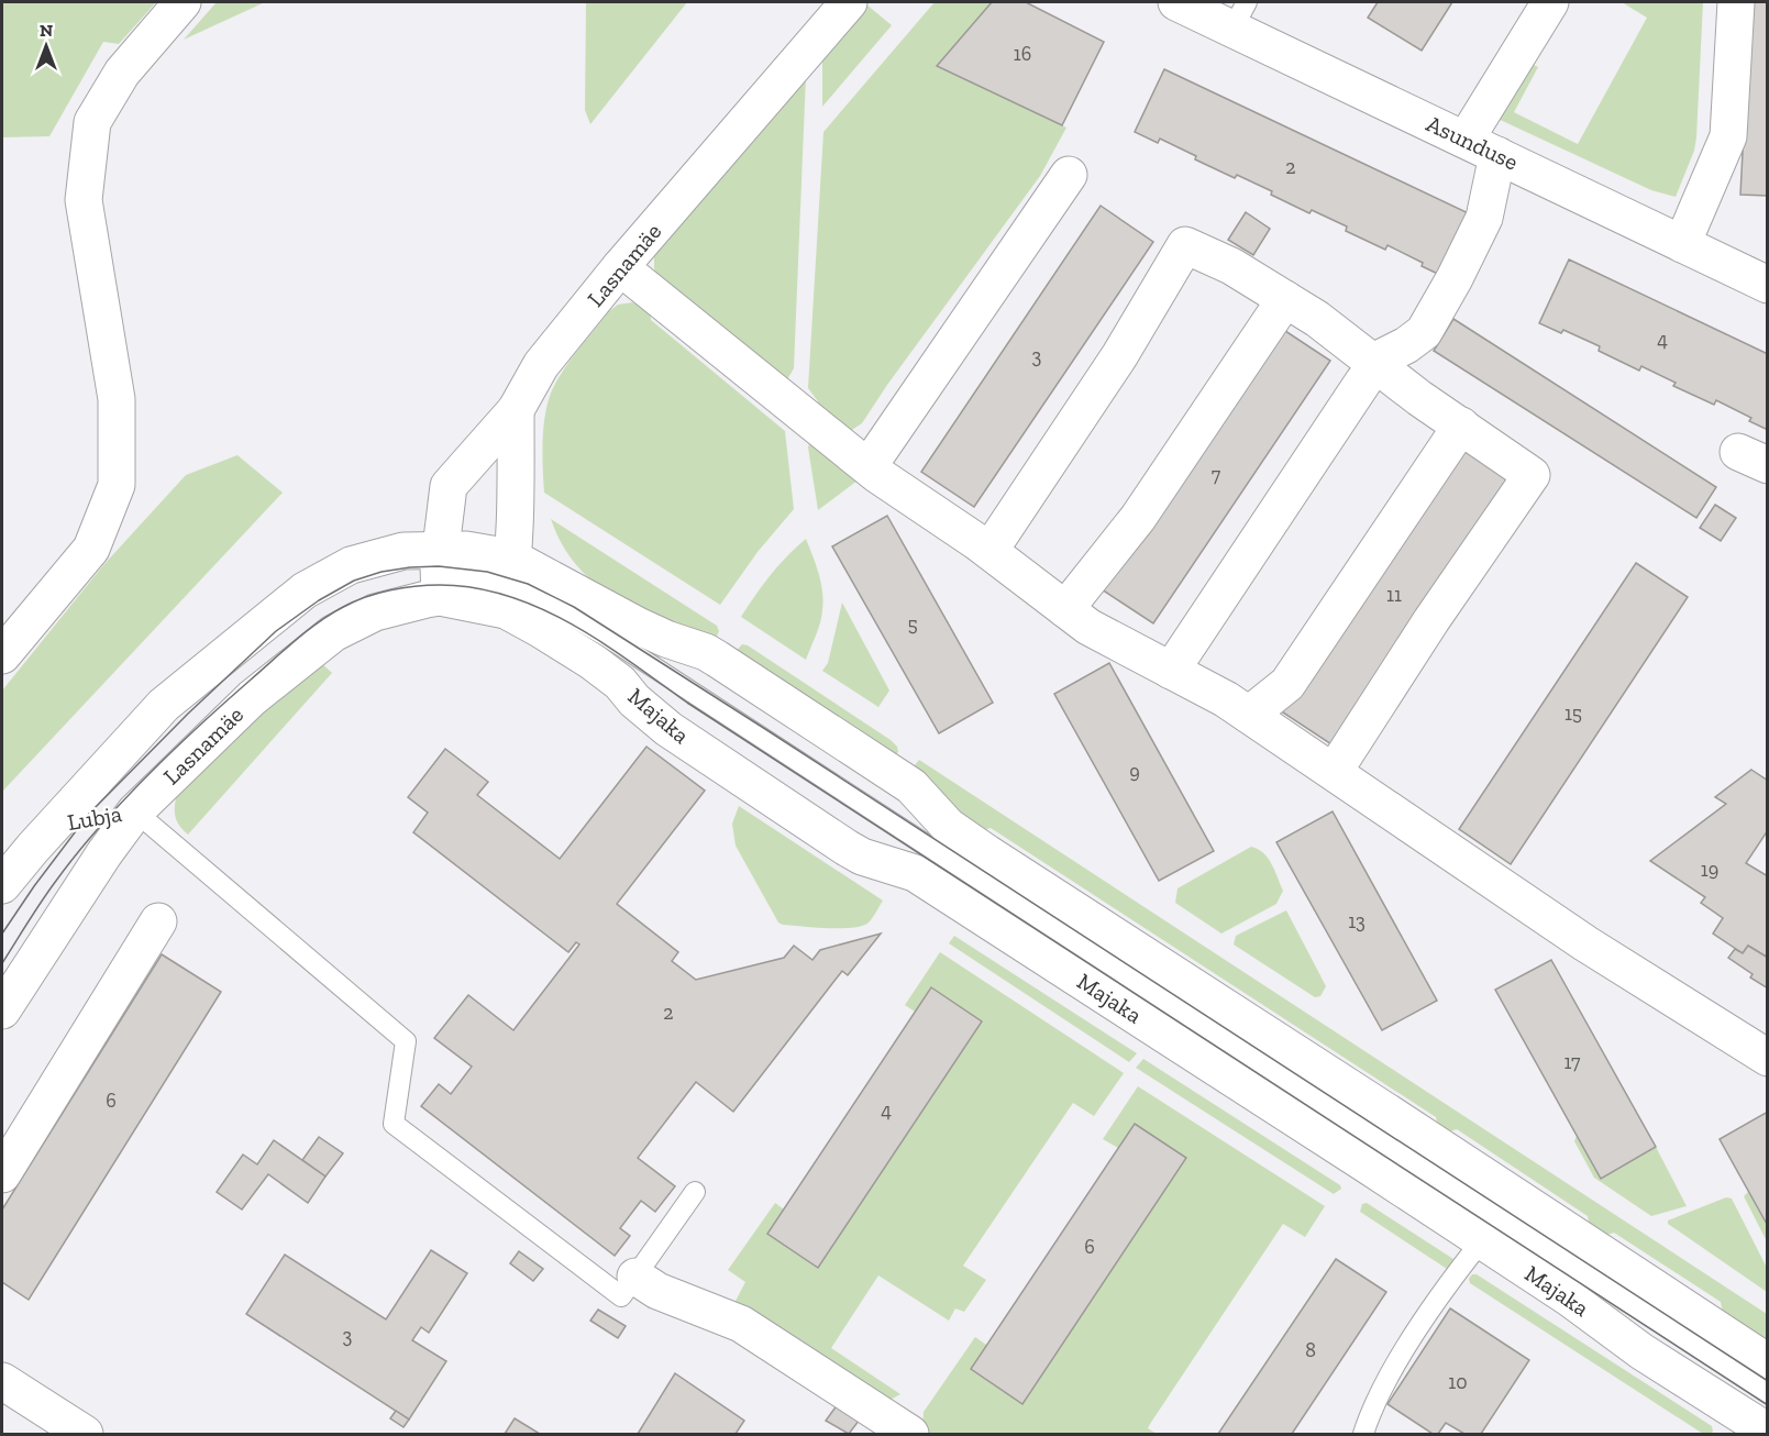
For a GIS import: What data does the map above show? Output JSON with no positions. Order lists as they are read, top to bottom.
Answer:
{
  "streets": {
    "street": [
      "Asunduse",
      "Lasnamäe",
      "Majaka",
      "Lubja"
    ]
  },
  "crossings": [
    ["Lasnamäe", "Majaka"],
    ["Lasnamäe", "Lubja"]
  ],
  "house_numbers": [
    "16",
    "2",
    "4",
    "3",
    "7",
    "11",
    "5",
    "15",
    "9",
    "19",
    "13",
    "2",
    "17",
    "6",
    "4",
    "6",
    "3",
    "8",
    "10"
  ],
  "north": "top"
}
